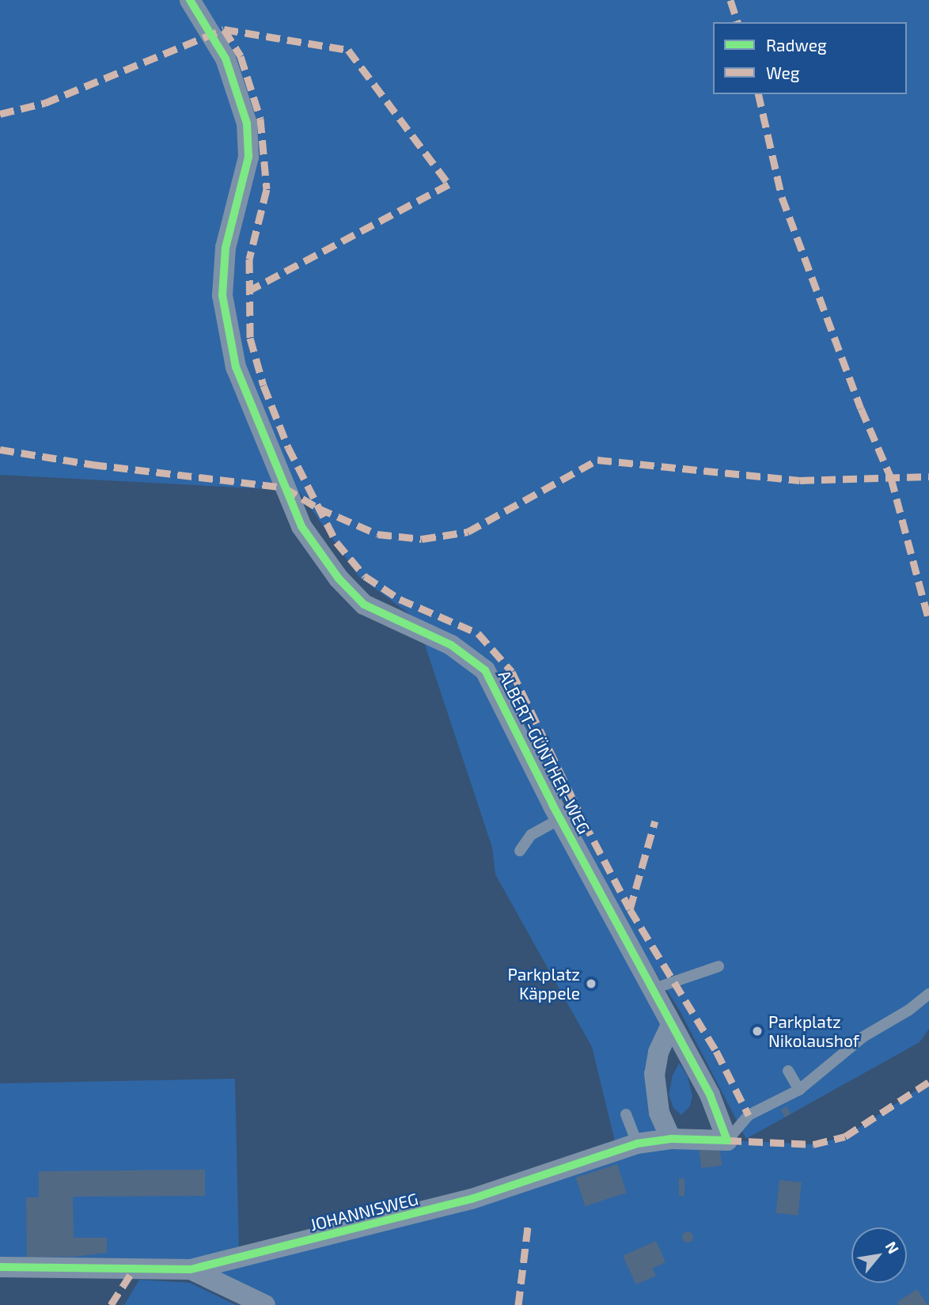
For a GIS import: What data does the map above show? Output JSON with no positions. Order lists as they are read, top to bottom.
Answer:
{
  "streets": {
    "street": ["ALBERT-GÜNTHER-WEG", "JOHANNISWEG"]
  },
  "crossings": [
    ["ALBERT-GÜNTHER-WEG", "JOHANNISWEG"]
  ],
  "places": ["Parkplatz Käppele", "Parkplatz Nikolaushof"],
  "legend": ["Radweg", "Weg"],
  "north": "top right"
}
